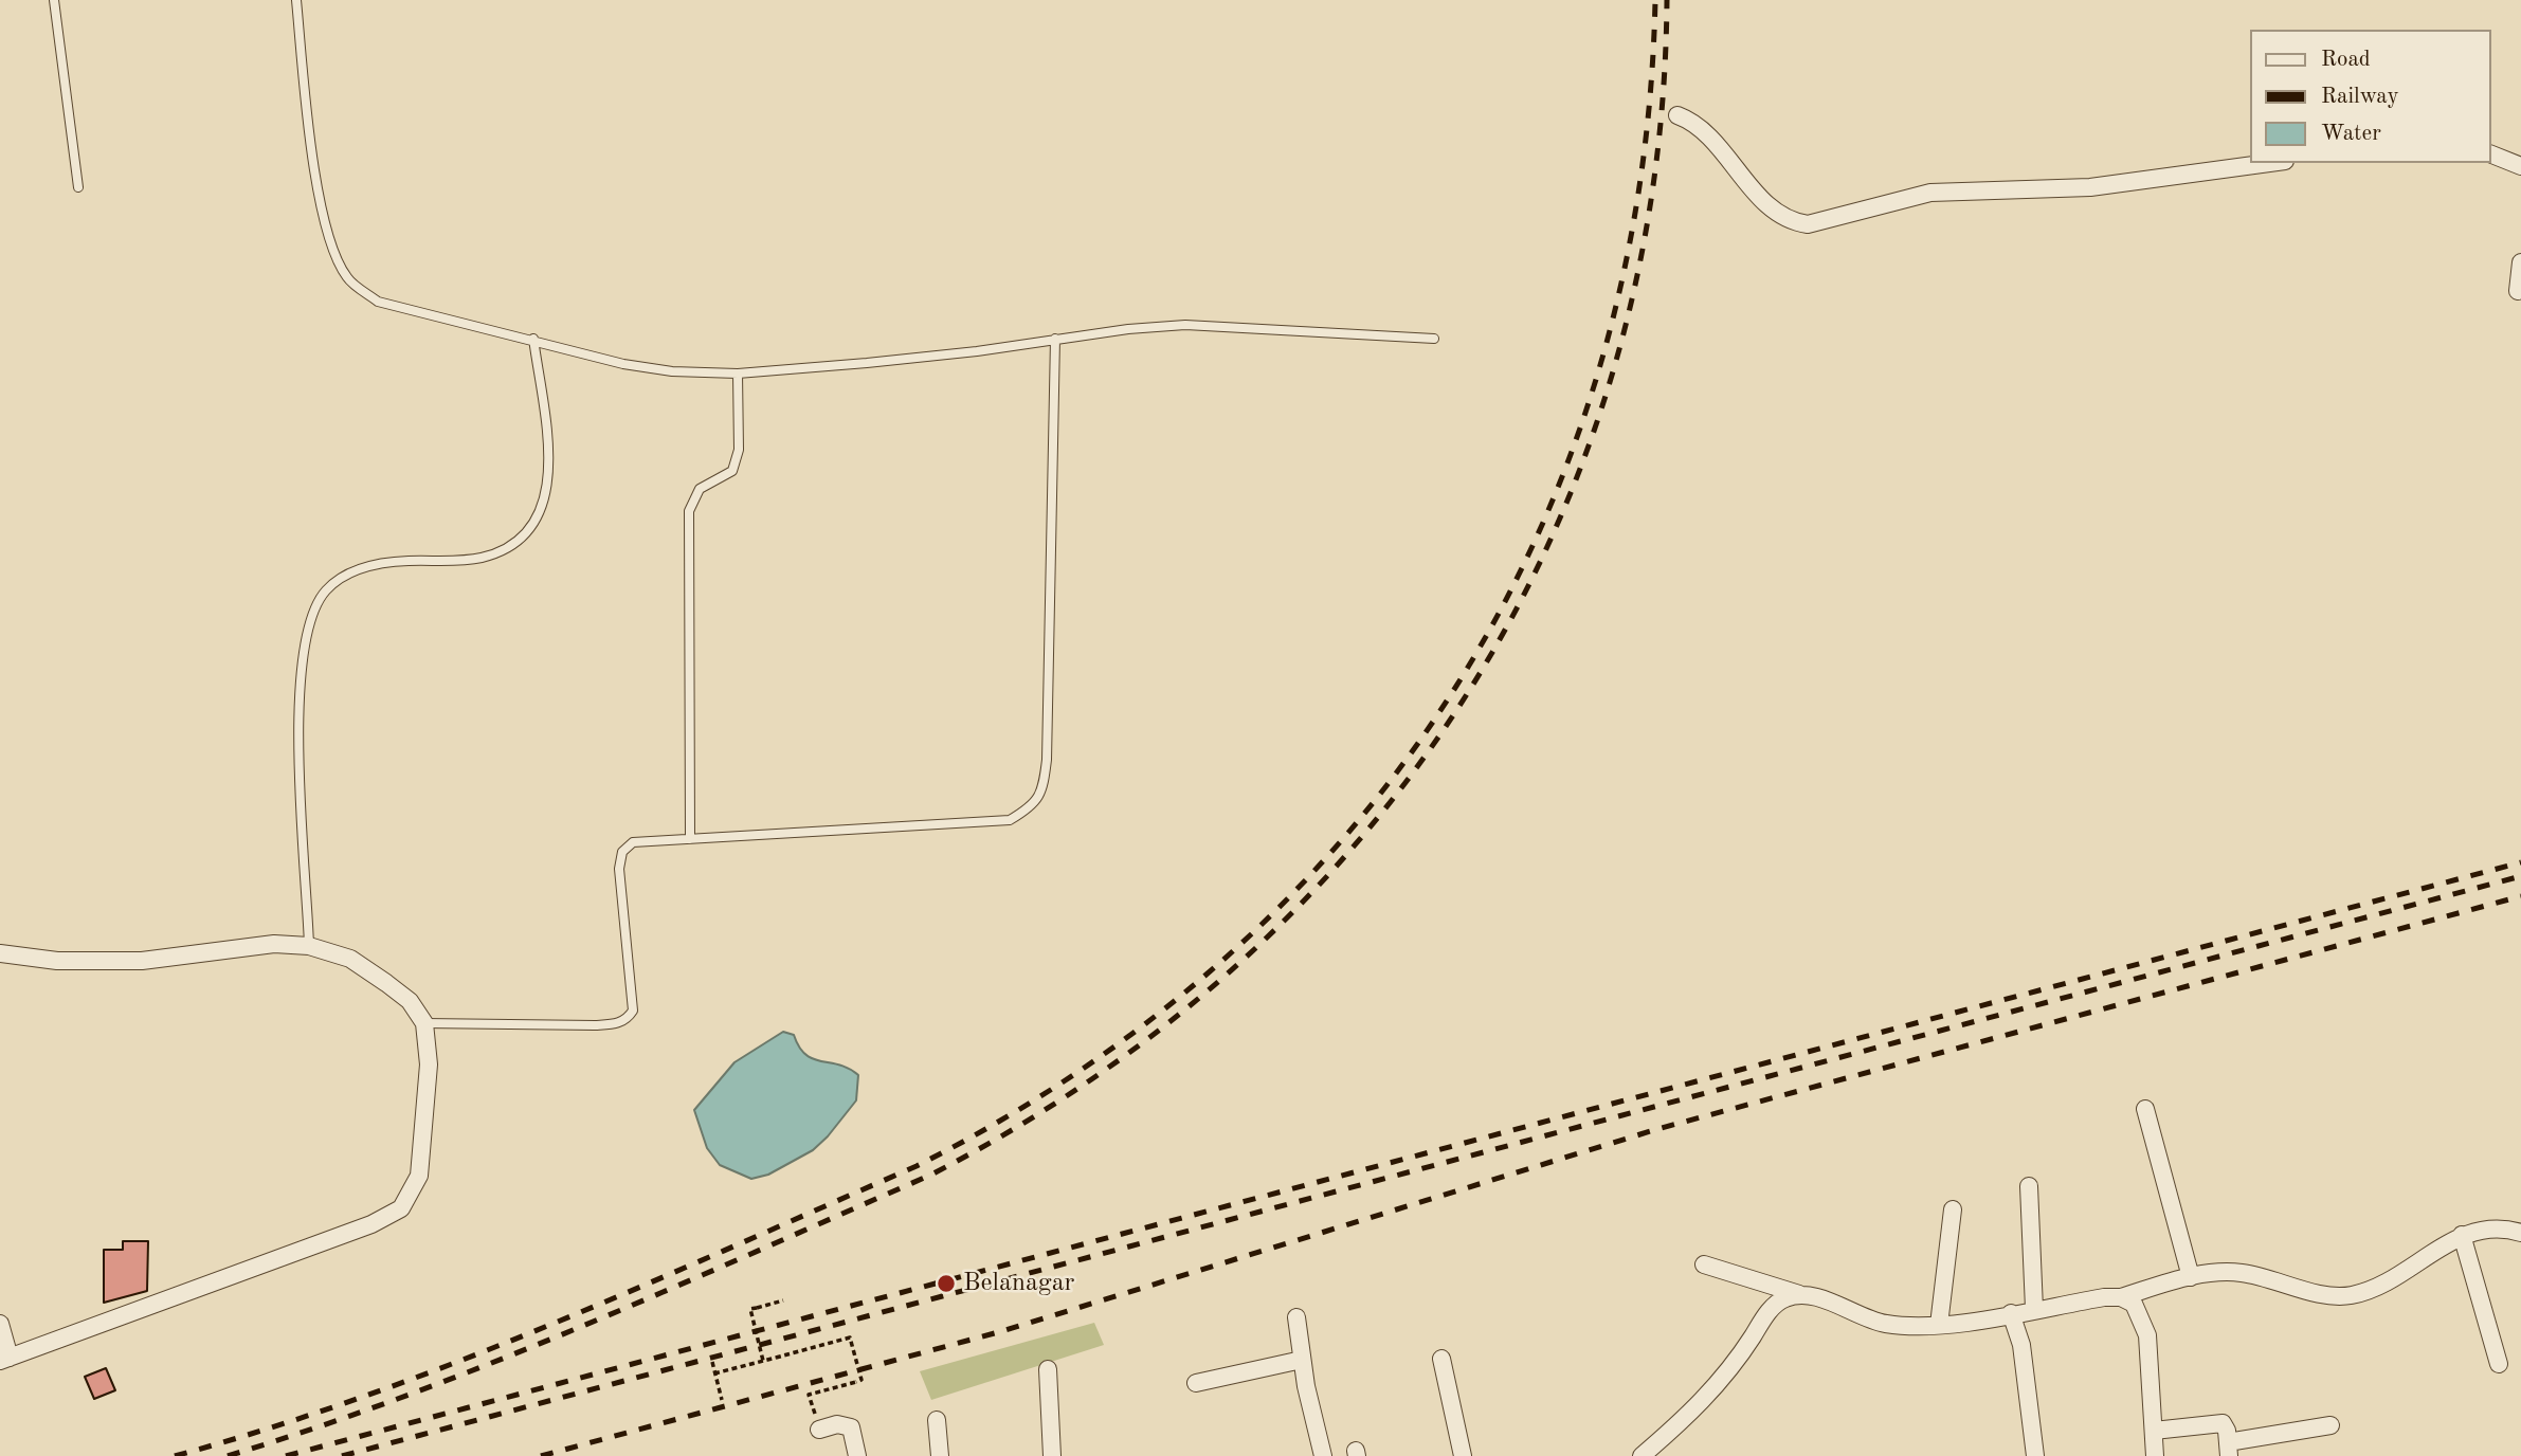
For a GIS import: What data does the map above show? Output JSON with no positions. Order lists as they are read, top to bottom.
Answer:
{
  "places": ["Belanagar"],
  "legend": ["Road", "Railway", "Water"]
}
